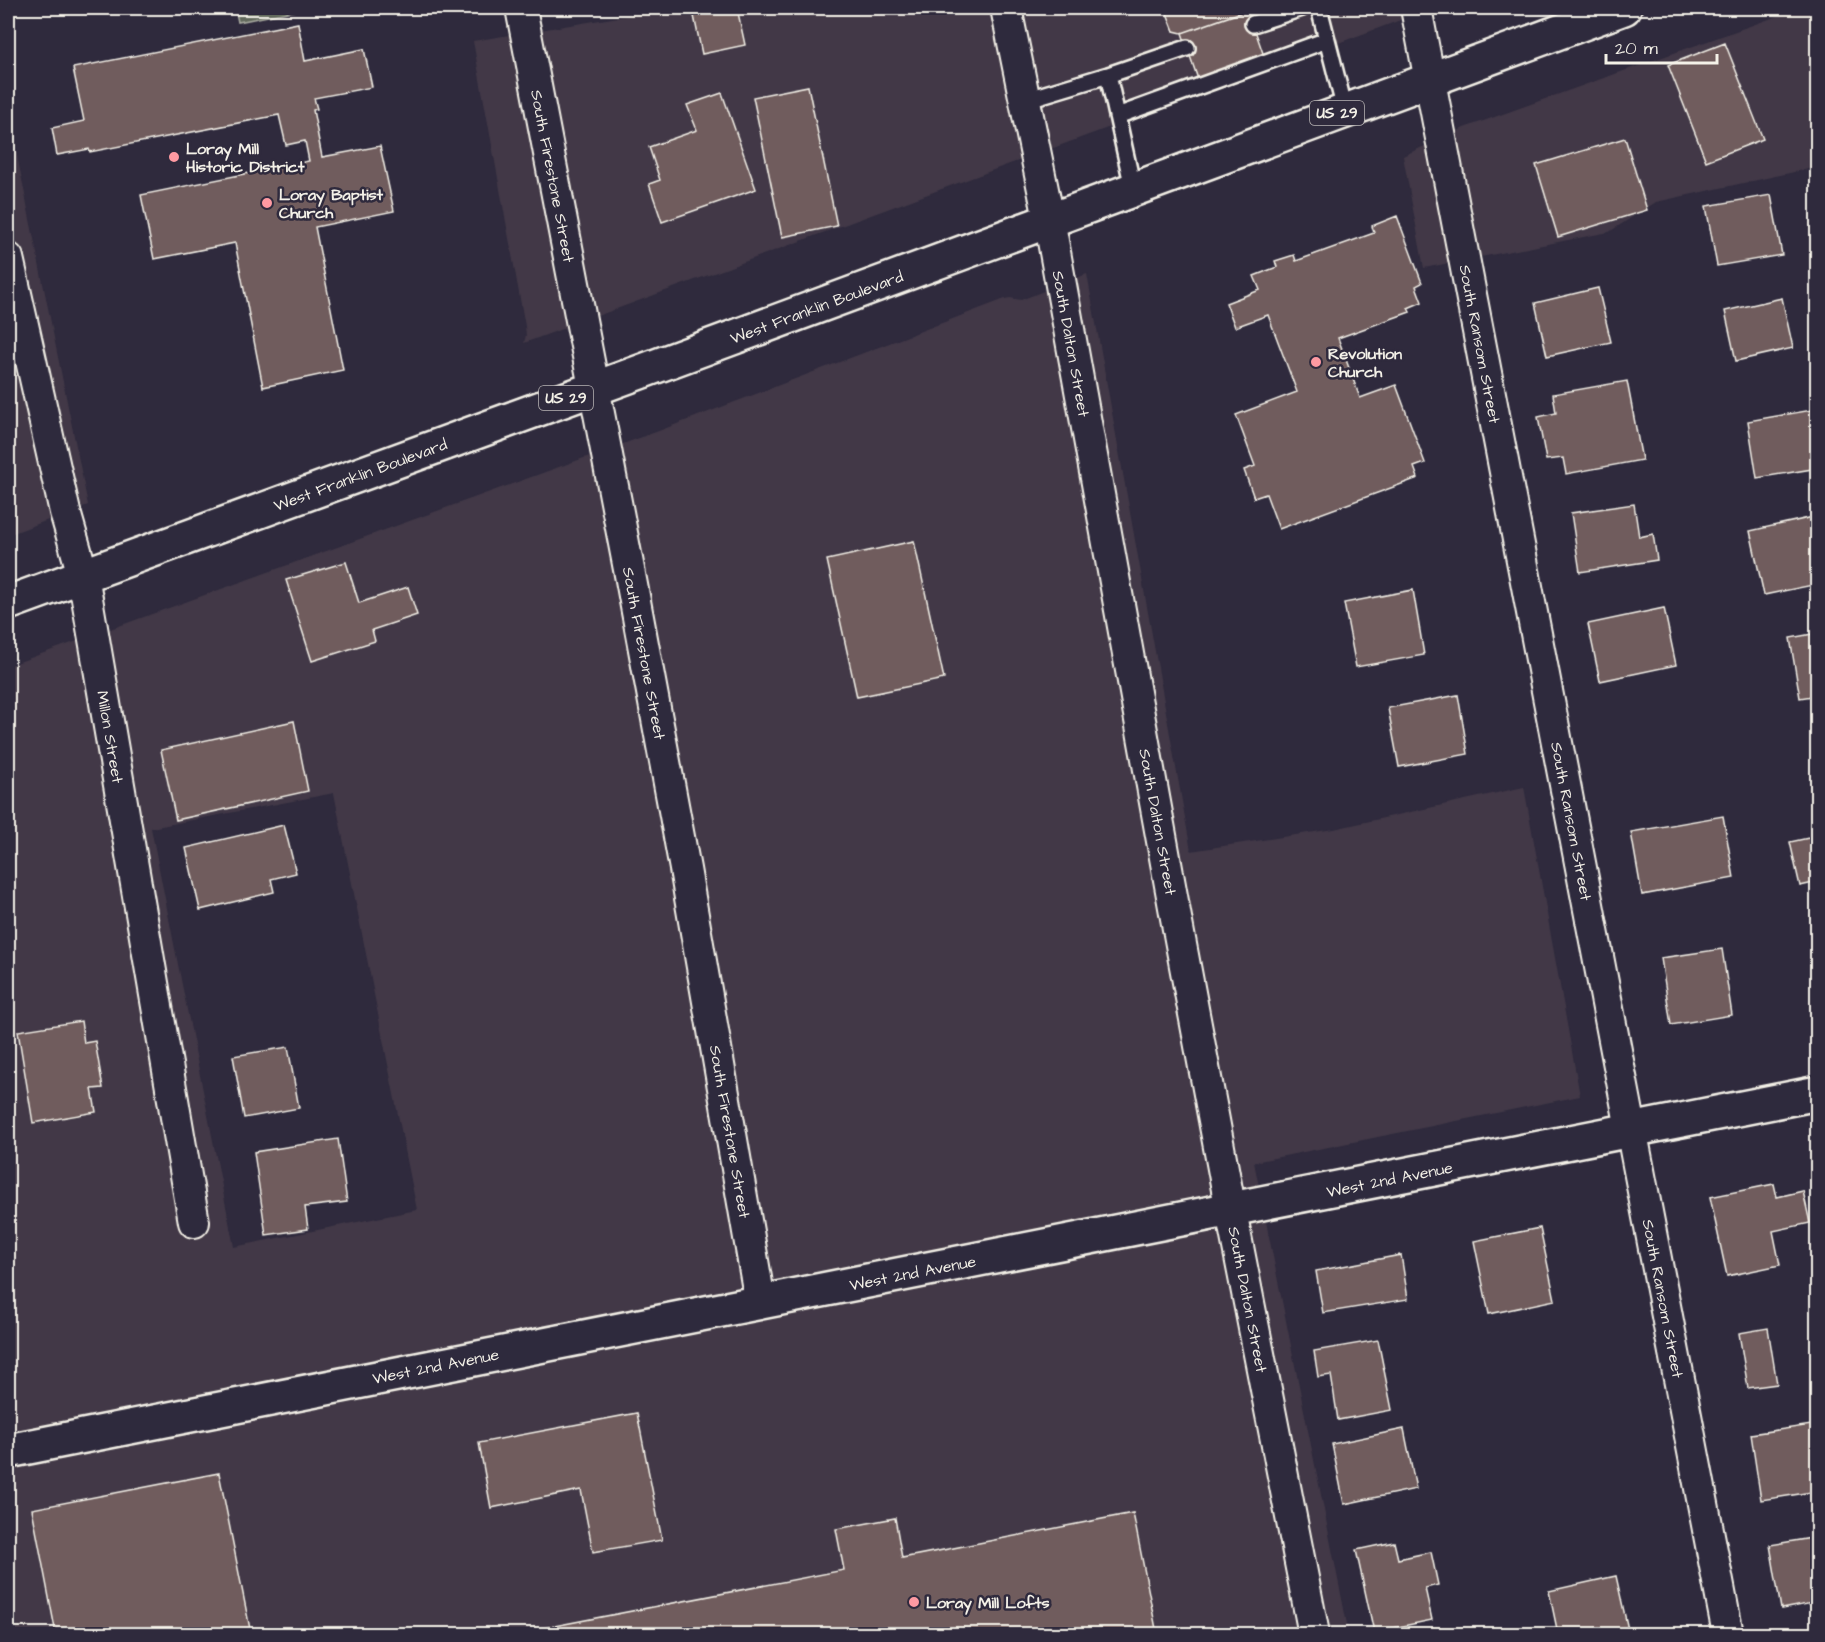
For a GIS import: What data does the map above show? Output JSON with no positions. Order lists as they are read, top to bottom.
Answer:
{
  "streets": {
    "street": [
      "US 29",
      "South Firestone Street",
      "West Franklin Boulevard",
      "South Dalton Street",
      "South Ransom Street",
      "Millon Street",
      "West 2nd Avenue"
    ]
  },
  "crossings": [
    ["South Firestone Street", "West Franklin Boulevard"],
    ["South Firestone Street", "West 2nd Avenue"],
    ["West Franklin Boulevard", "South Dalton Street"],
    ["West Franklin Boulevard", "South Ransom Street"],
    ["West Franklin Boulevard", "Millon Street"],
    ["South Dalton Street", "West 2nd Avenue"],
    ["South Ransom Street", "West 2nd Avenue"]
  ],
  "places": [
    "Loray Mill Historic District",
    "Loray Baptist Church",
    "Revolution Church",
    "Loray Mill Lofts"
  ],
  "scale_bar": "20 m"
}
